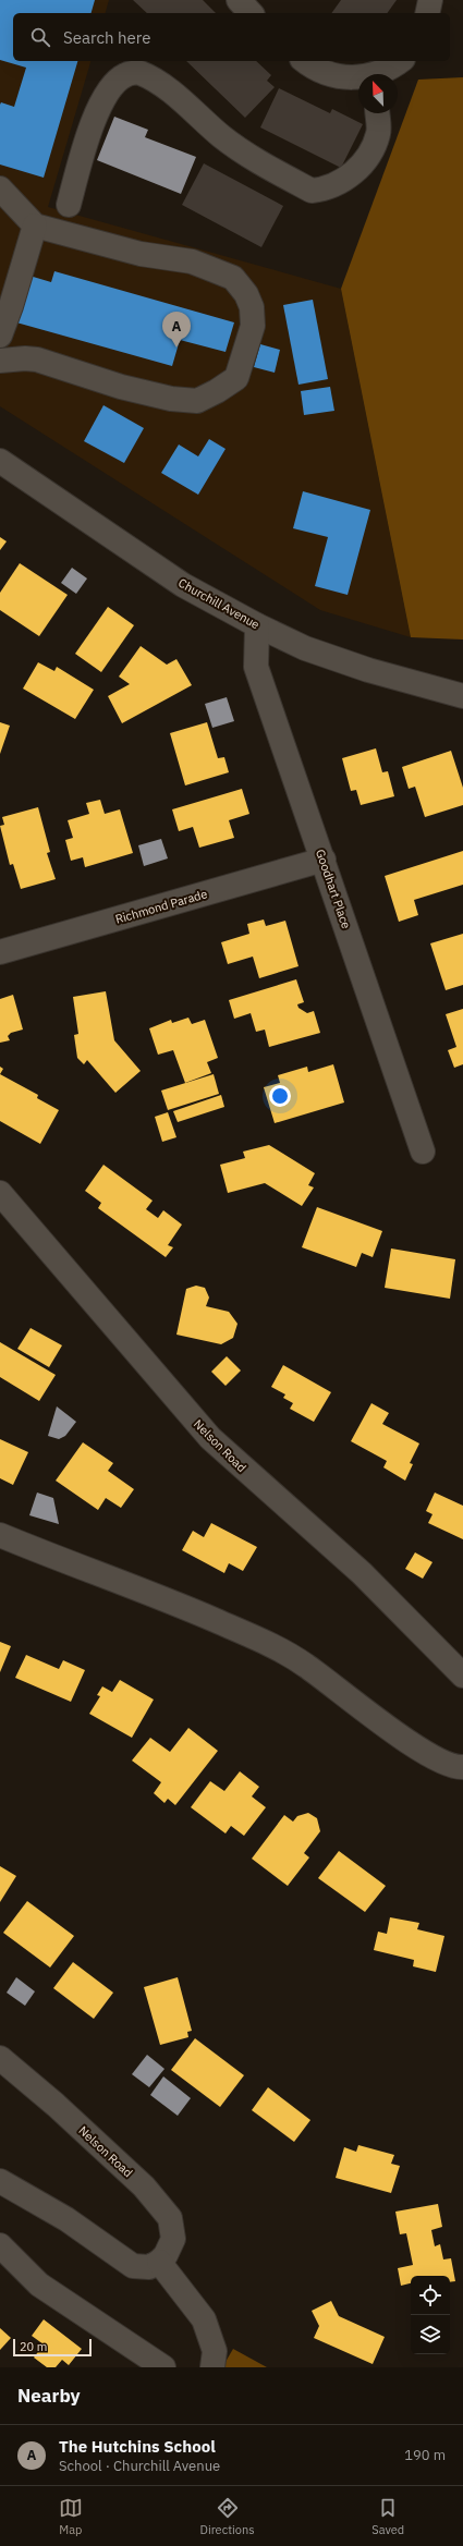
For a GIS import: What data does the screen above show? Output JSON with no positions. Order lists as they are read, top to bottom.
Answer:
{
  "streets": {
    "street": [
      "Churchill Avenue",
      "Goodhart Place",
      "Richmond Parade",
      "Nelson Road"
    ]
  },
  "crossings": [
    ["Churchill Avenue", "Goodhart Place"],
    ["Goodhart Place", "Richmond Parade"]
  ],
  "scale_bar": "20 m",
  "north": "top left",
  "page": {
    "search": "Search here",
    "pins": "A",
    "scale": "20 m",
    "heading": "Nearby",
    "list": [
      {
        "mark": "A",
        "name": "The Hutchins School",
        "note": "School · Churchill Avenue",
        "value": "190 m"
      }
    ],
    "nav": ["Map", "Directions", "Saved"]
  }
}
